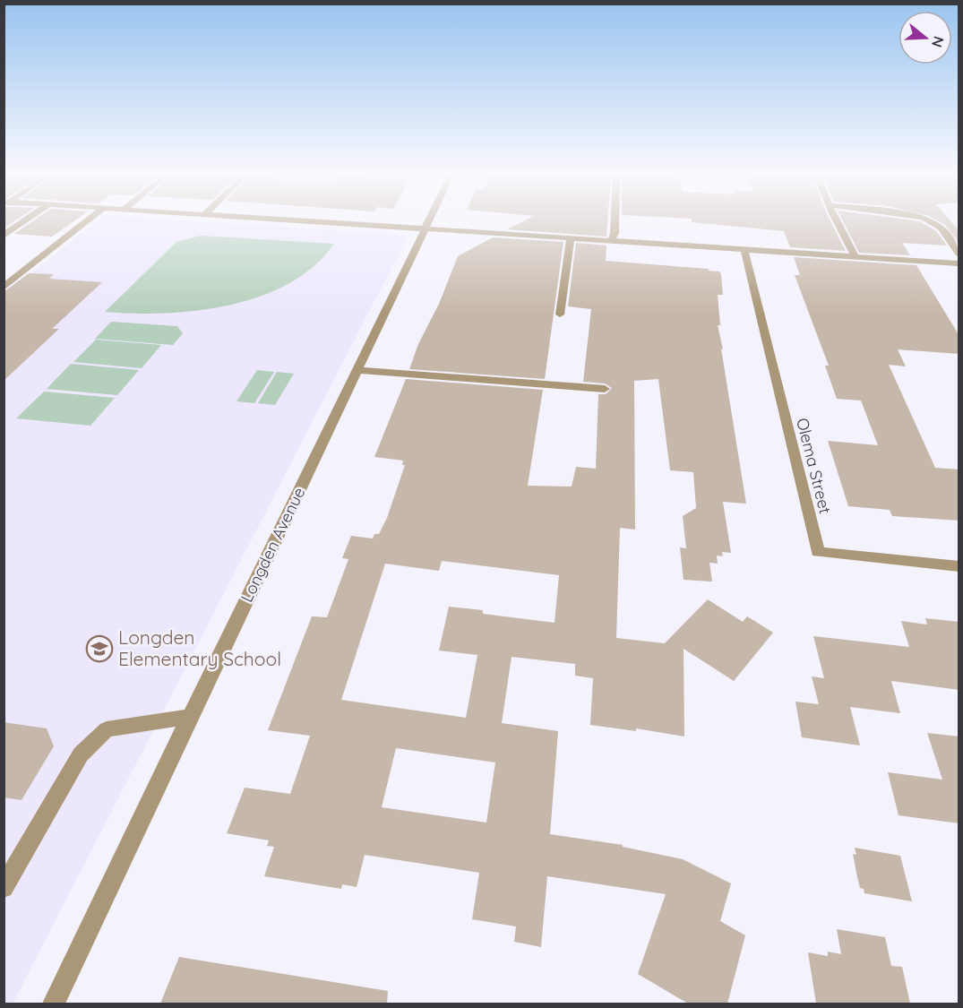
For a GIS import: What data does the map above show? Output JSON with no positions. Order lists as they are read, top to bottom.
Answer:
{
  "streets": {
    "street": ["Olema Street", "Longden Avenue"]
  },
  "places": {
    "school or university": ["Longden Elementary School"]
  },
  "north": "right"
}
